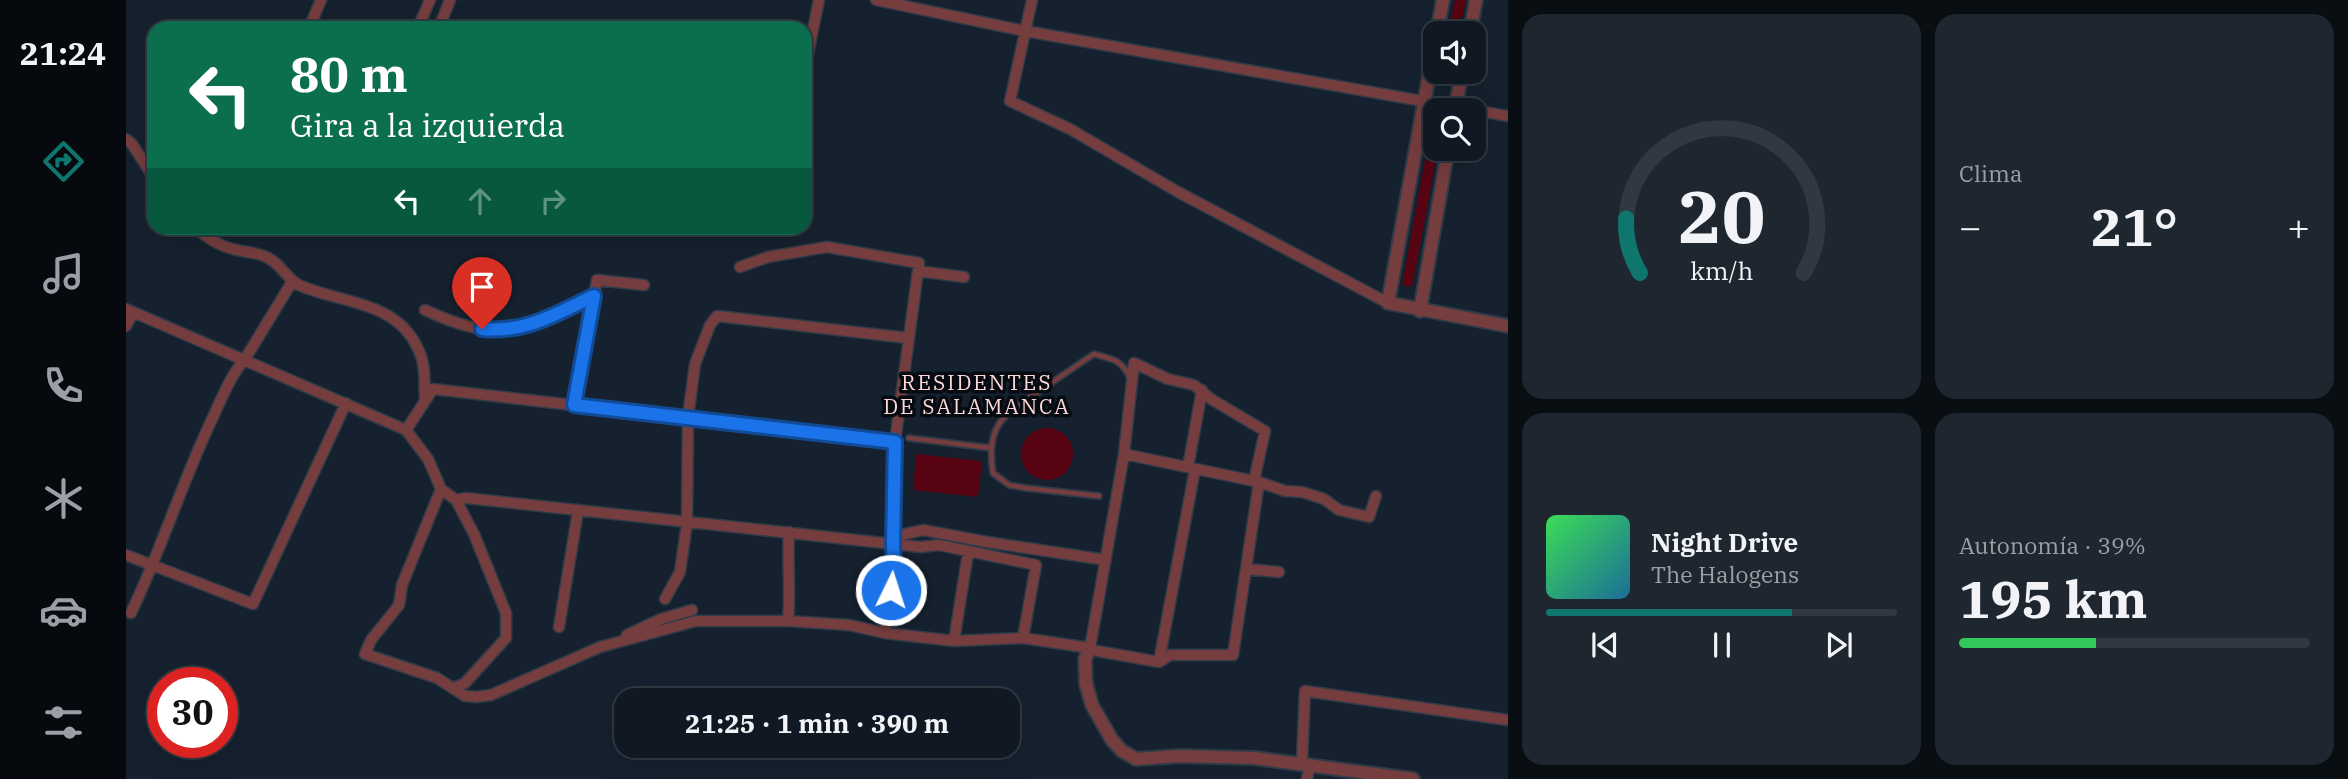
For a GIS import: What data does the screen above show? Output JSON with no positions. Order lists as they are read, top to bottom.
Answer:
{
  "districts": ["RESIDENTES DE SALAMANCA"],
  "page": {
    "tabs": "21:24",
    "tile": [
      "Clima",
      ["Autonomía · 39%", "195 km"]
    ],
    "turn": ["80 m", "Gira a la izquierda"],
    "heat": ["−", "21°", "+"],
    "song": ["Night Drive", "The Halogens"],
    "limit": "30",
    "trip": "21:25 · 1 min · 390 m",
    "gauge": ["20", "km/h"]
  }
}
